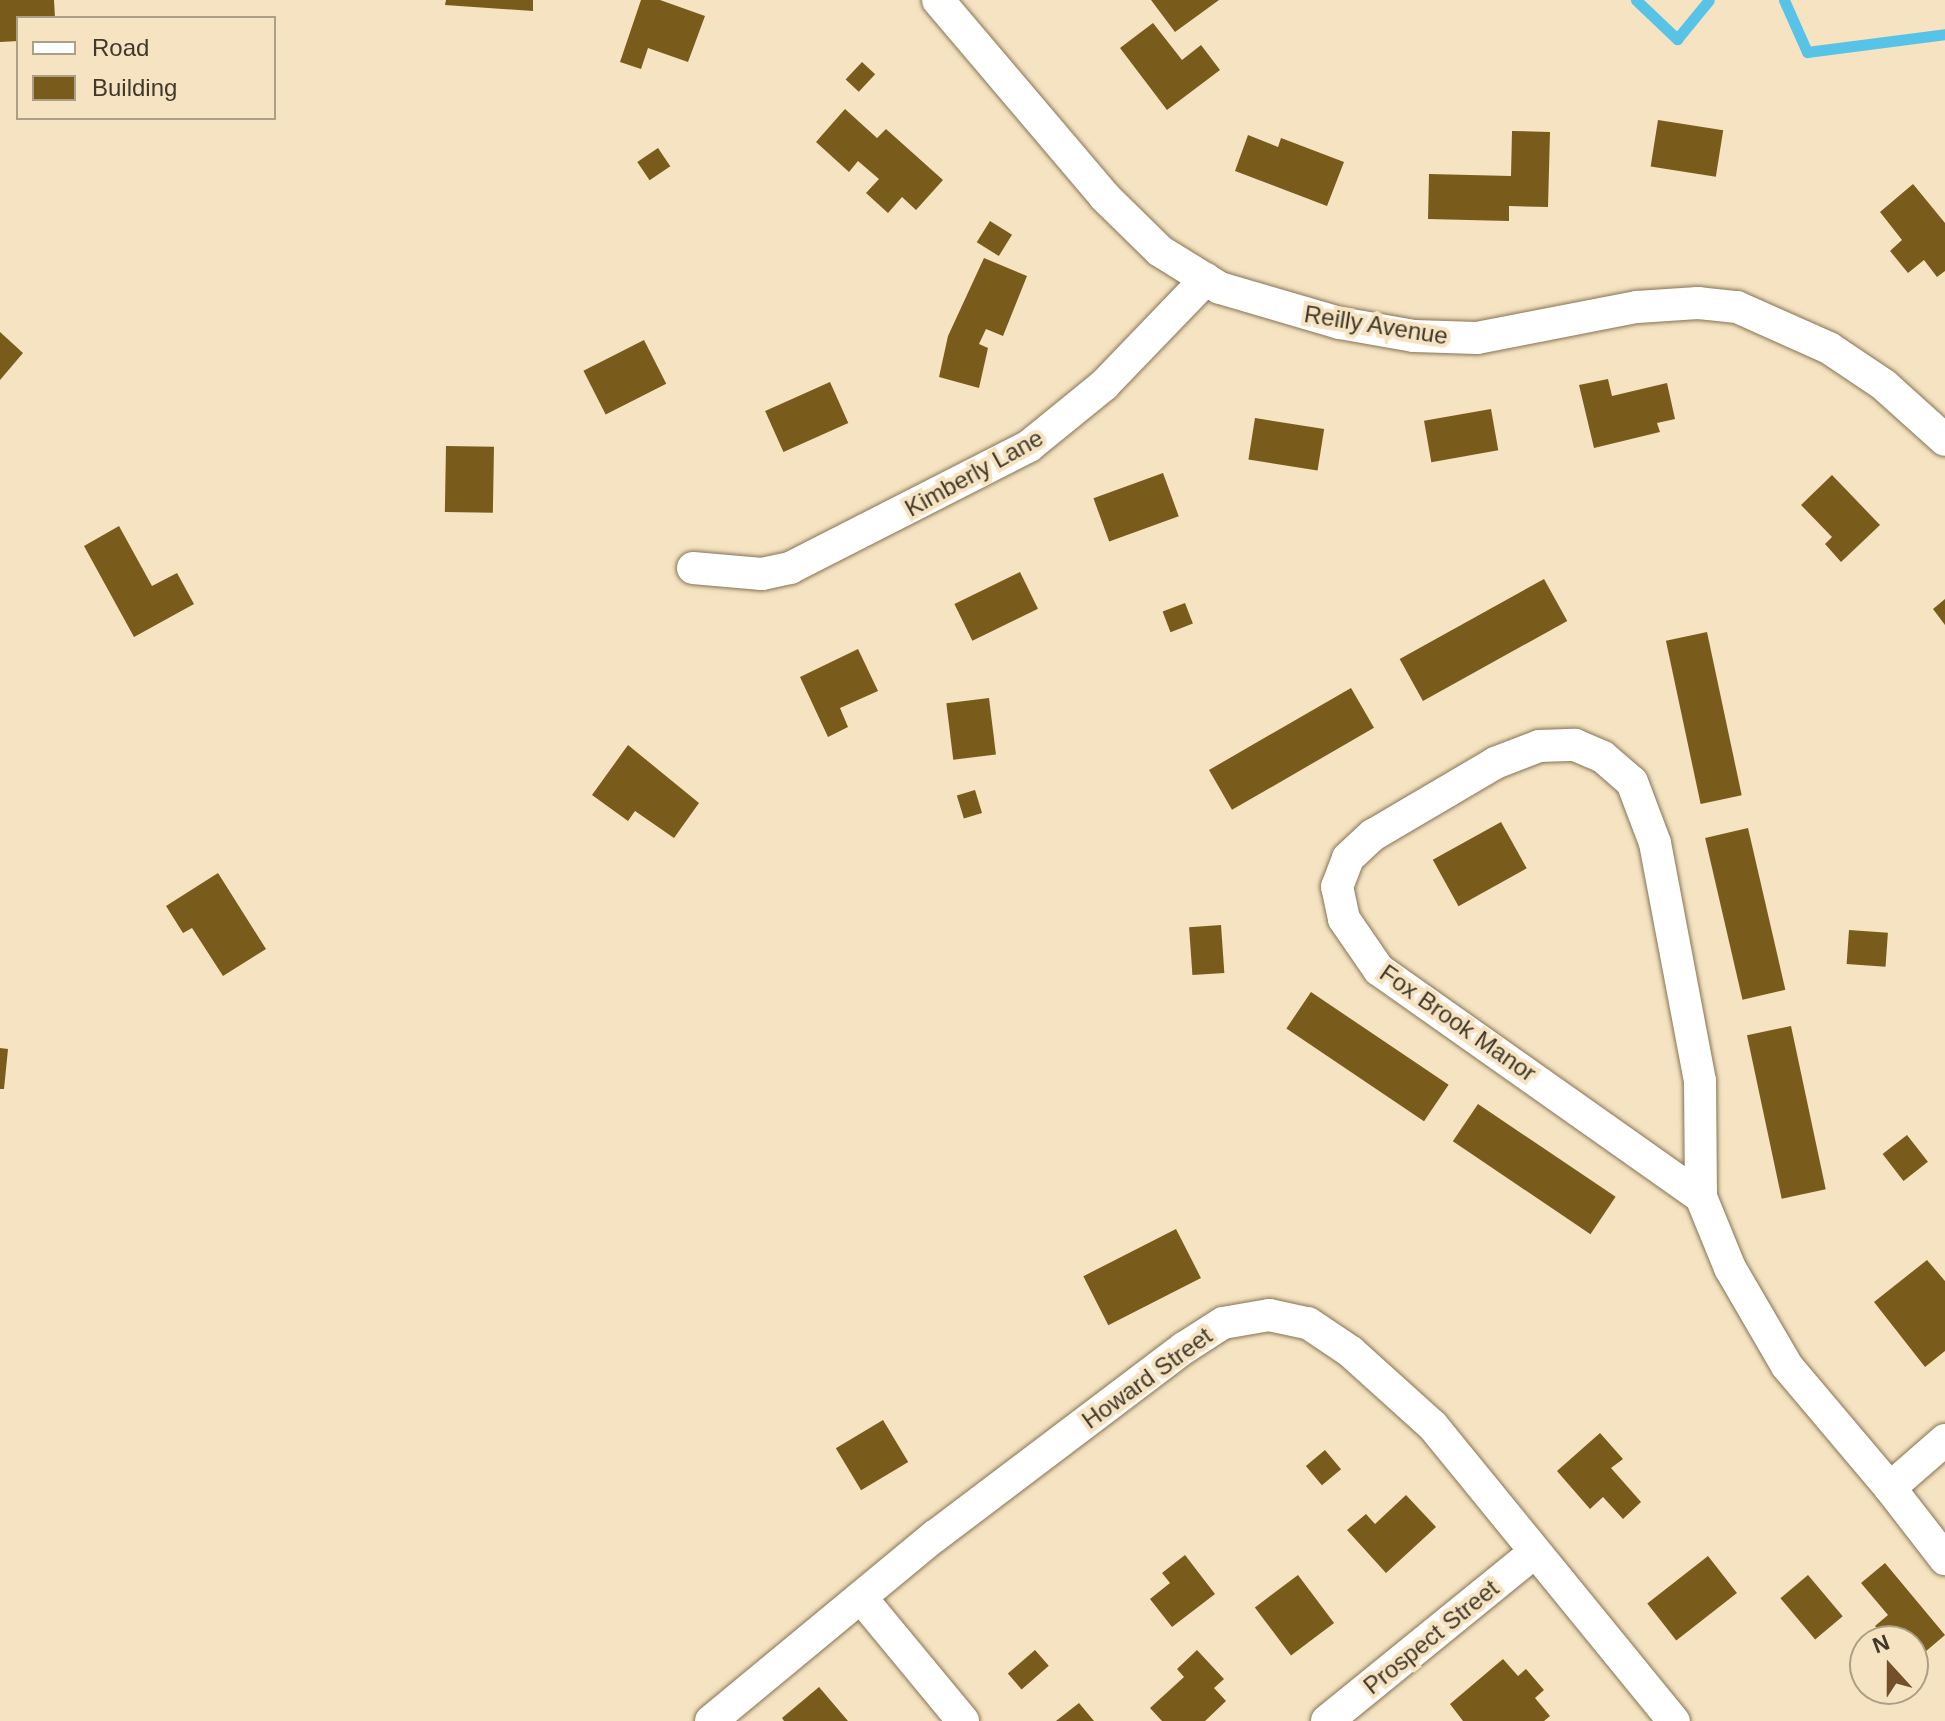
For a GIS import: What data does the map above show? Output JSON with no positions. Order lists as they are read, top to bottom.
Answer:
{
  "streets": {
    "street": [
      "Reilly Avenue",
      "Kimberly Lane",
      "Fox Brook Manor",
      "Howard Street",
      "Prospect Street"
    ]
  },
  "crossings": [
    ["Reilly Avenue", "Kimberly Lane"],
    ["Howard Street", "Prospect Street"]
  ],
  "legend": ["Road", "Building"],
  "north": "top"
}
